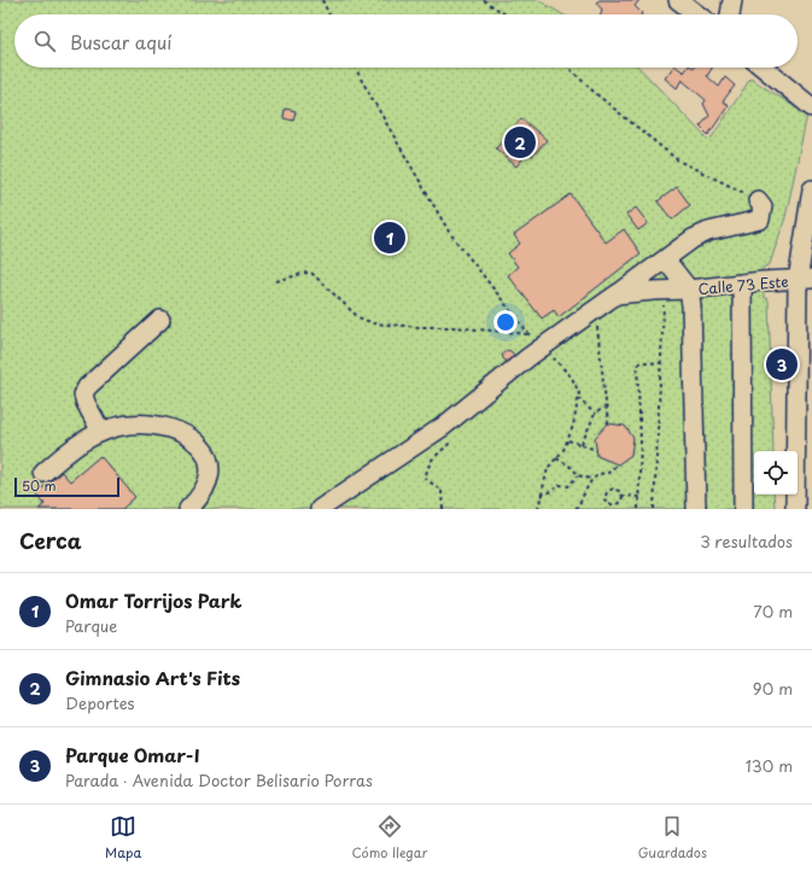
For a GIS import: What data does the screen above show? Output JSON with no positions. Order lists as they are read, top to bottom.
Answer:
{
  "streets": {
    "street": ["Calle 73 Este"]
  },
  "scale_bar": "50 m",
  "page": {
    "search": "Buscar aquí",
    "pins": ["2", "1", "3"],
    "scale": "50 m",
    "heading": ["Cerca", "3 resultados"],
    "list": [
      {
        "mark": "1",
        "name": "Omar Torrijos Park",
        "note": "Parque",
        "value": "70 m"
      },
      {
        "mark": "2",
        "name": "Gimnasio Art's Fits",
        "note": "Deportes",
        "value": "90 m"
      },
      {
        "mark": "3",
        "name": "Parque Omar-I",
        "note": "Parada · Avenida Doctor Belisario Porras",
        "value": "130 m"
      }
    ],
    "nav": ["Mapa", "Cómo llegar", "Guardados"]
  }
}
